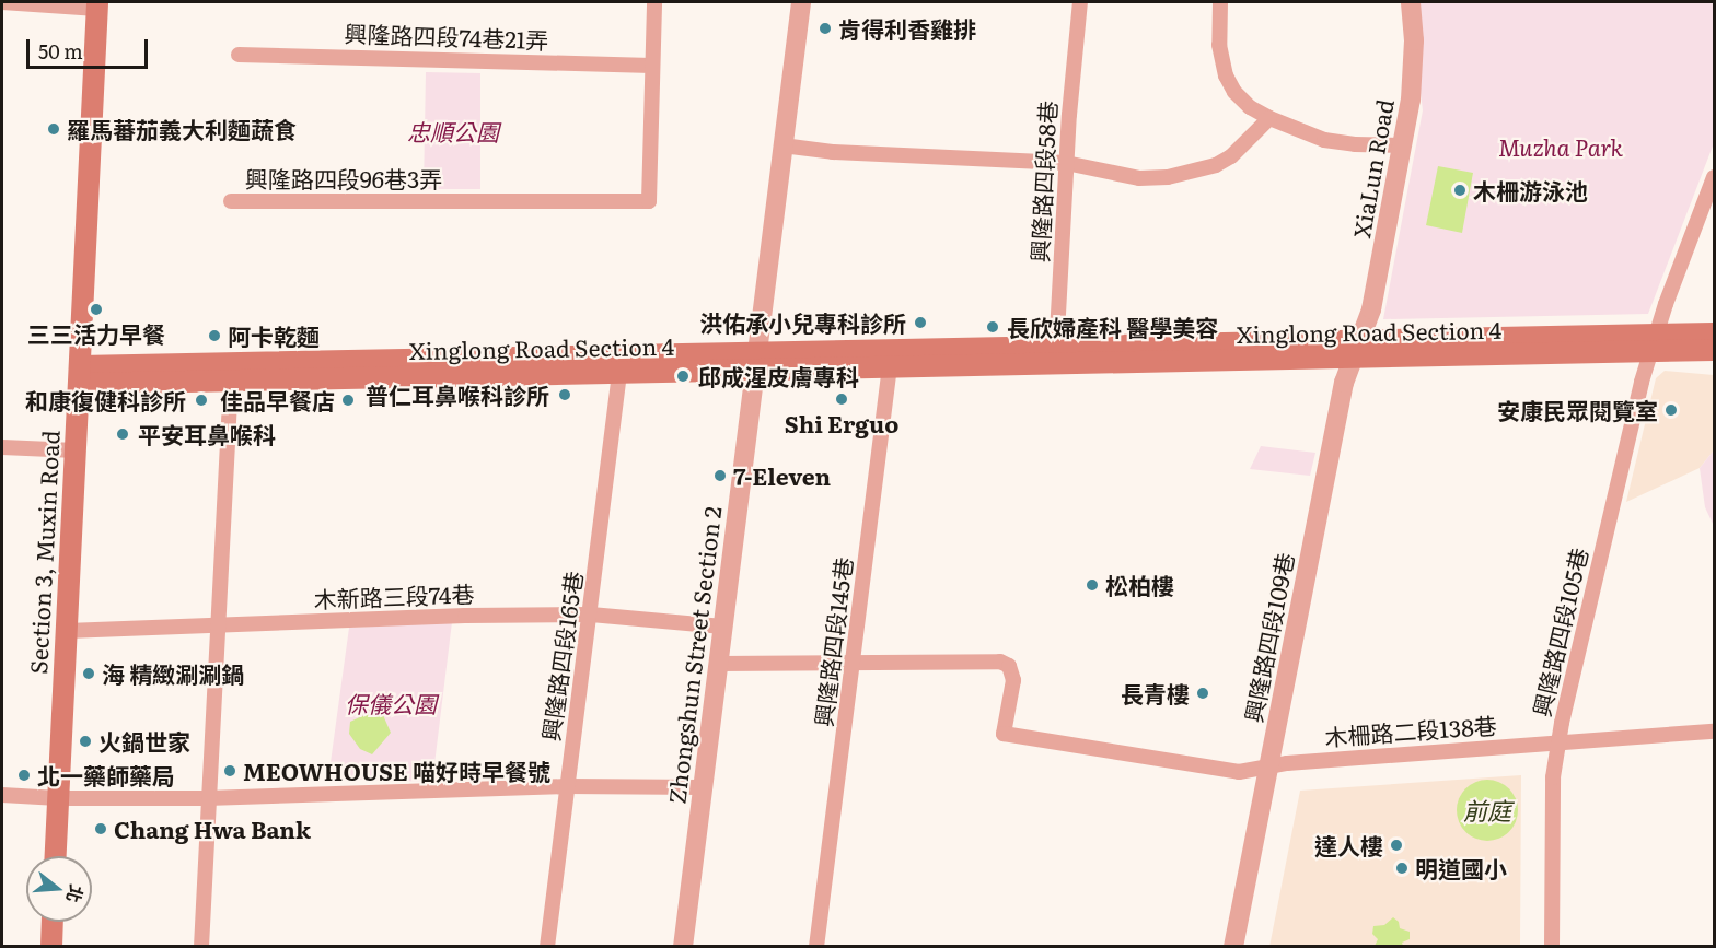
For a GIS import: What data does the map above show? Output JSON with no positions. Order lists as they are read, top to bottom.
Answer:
{
  "streets": {
    "main road": ["Xinglong Road Section 4", "Section 3, Muxin Road"],
    "street": [
      "興隆路四段74巷21弄",
      "XiaLun Road",
      "興隆路四段96巷3弄",
      "興隆路四段58巷",
      "木新路三段74巷",
      "興隆路四段105巷",
      "興隆路四段109巷",
      "興隆路四段145巷",
      "Zhongshun Street Section 2",
      "興隆路四段165巷",
      "木柵路二段138巷"
    ]
  },
  "crossings": [
    ["興隆路四段74巷21弄", "興隆路四段96巷3弄"],
    ["XiaLun Road", "Xinglong Road Section 4"],
    ["XiaLun Road", "興隆路四段109巷"],
    ["興隆路四段58巷", "Xinglong Road Section 4"],
    ["Xinglong Road Section 4", "Section 3, Muxin Road"],
    ["Xinglong Road Section 4", "興隆路四段105巷"],
    ["Xinglong Road Section 4", "興隆路四段109巷"],
    ["Xinglong Road Section 4", "興隆路四段145巷"],
    ["Xinglong Road Section 4", "Zhongshun Street Section 2"],
    ["Xinglong Road Section 4", "興隆路四段165巷"],
    ["Section 3, Muxin Road", "木新路三段74巷"],
    ["木新路三段74巷", "Zhongshun Street Section 2"],
    ["木新路三段74巷", "興隆路四段165巷"],
    ["興隆路四段105巷", "木柵路二段138巷"],
    ["興隆路四段109巷", "木柵路二段138巷"],
    ["興隆路四段145巷", "木柵路二段138巷"]
  ],
  "water": ["前庭"],
  "parks": ["忠順公園", "Muzha Park", "保儀公園"],
  "places": [
    "肯得利香雞排",
    "羅馬蕃茄義大利麵蔬食",
    "木柵游泳池",
    "三三活力早餐",
    "洪佑承小兒專科診所",
    "長欣婦產科 醫學美容",
    "阿卡乾麵",
    "邱成湦皮膚專科",
    "普仁耳鼻喉科診所",
    "Shi Erguo",
    "和康復健科診所",
    "佳品早餐店",
    "安康民眾閱覽室",
    "平安耳鼻喉科",
    "7-Eleven",
    "松柏樓",
    "海 精緻涮涮鍋",
    "長青樓",
    "火鍋世家",
    "MEOWHOUSE 喵好時早餐號",
    "北一藥師藥局",
    "Chang Hwa Bank",
    "達人樓",
    "明道國小"
  ],
  "scale_bar": "50 m",
  "north": "right"
}
